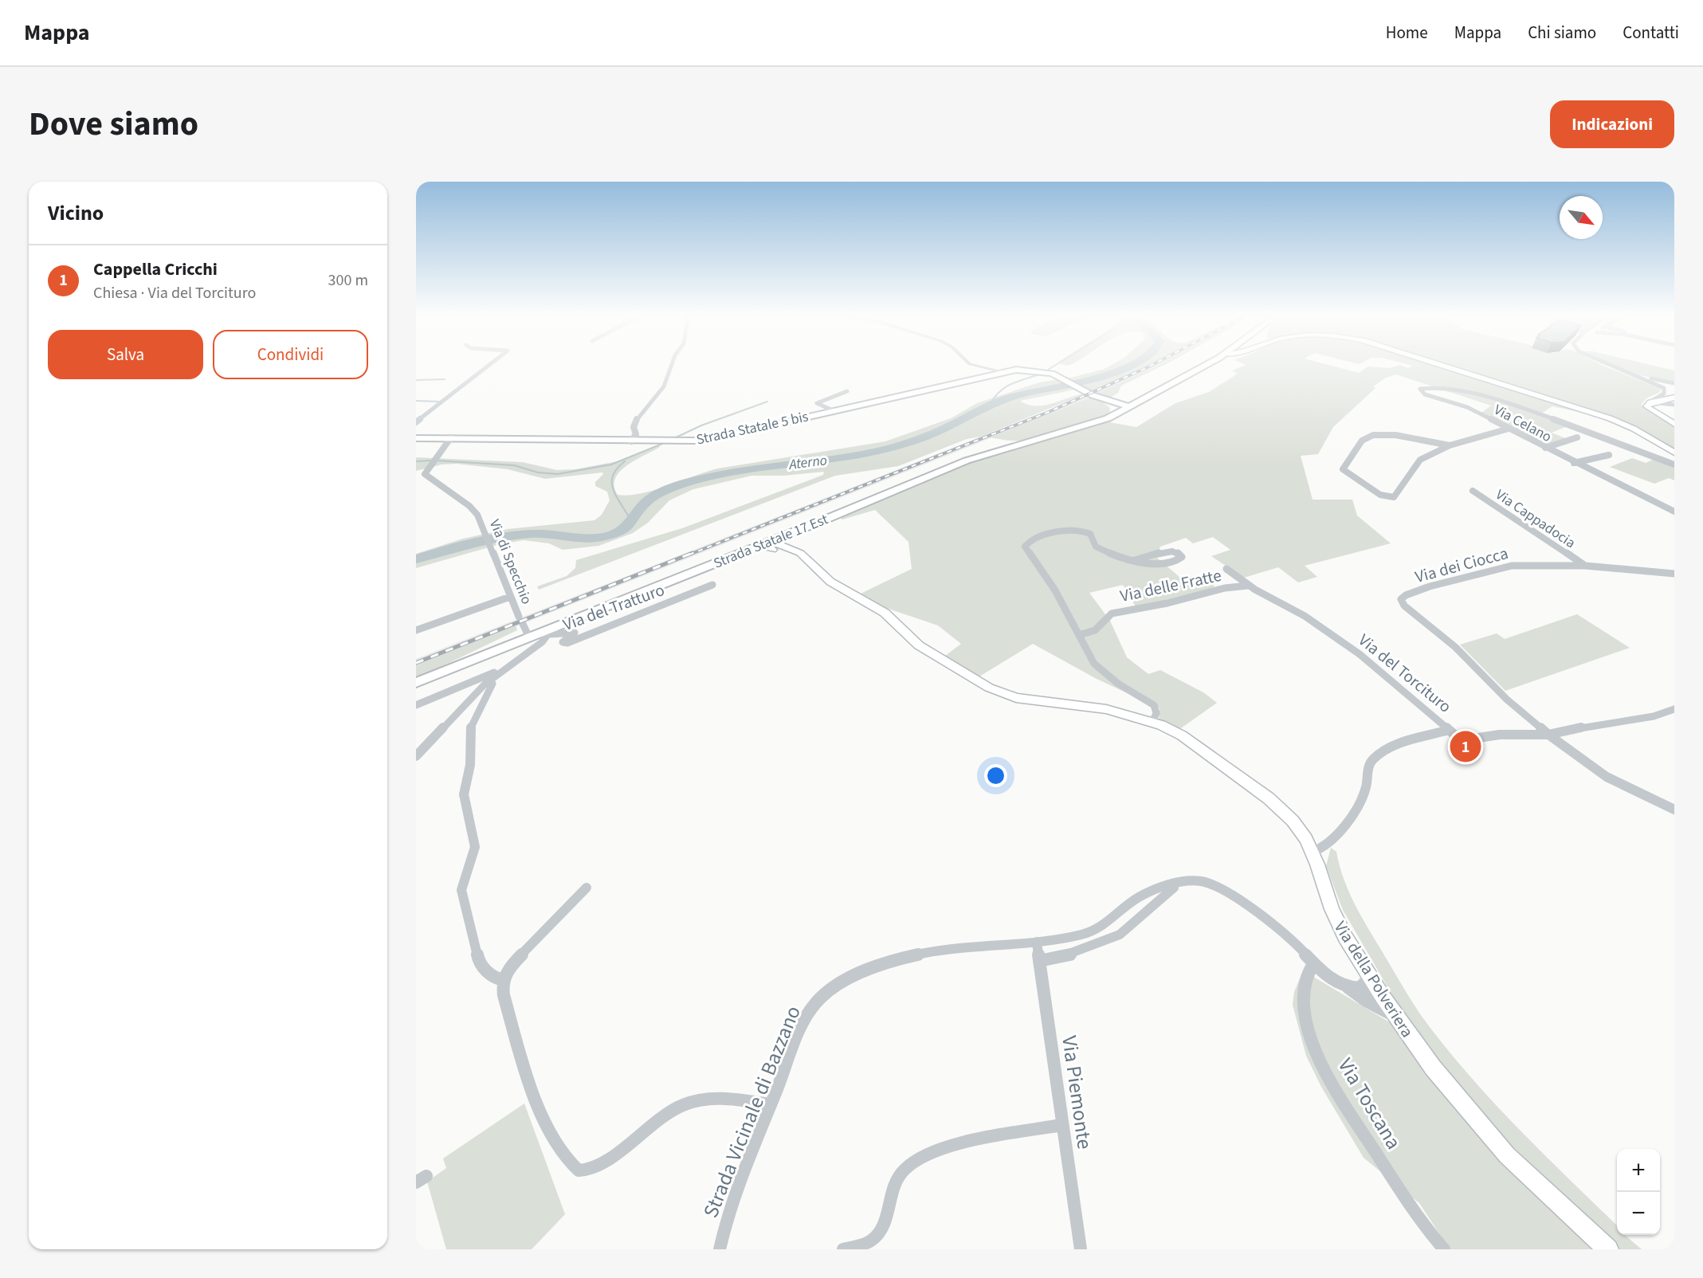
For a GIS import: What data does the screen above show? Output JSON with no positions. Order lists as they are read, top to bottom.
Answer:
{
  "streets": {
    "main road": ["Strada Statale 5 bis", "Strada Statale 17 Est", "Via della Polveriera"],
    "street": [
      "Via Celano",
      "Via Cappadocia",
      "Via di Specchio",
      "Via dei Ciocca",
      "Via delle Fratte",
      "Via del Tratturo",
      "Via del Torcituro",
      "Via Piemonte",
      "Via Toscana",
      "Strada Vicinale di Bazzano"
    ]
  },
  "crossings": [
    ["Strada Statale 5 bis", "Strada Statale 17 Est"],
    ["Strada Statale 5 bis", "Via di Specchio"],
    ["Via Cappadocia", "Via dei Ciocca"],
    ["Strada Statale 17 Est", "Via di Specchio"],
    ["Strada Statale 17 Est", "Via del Tratturo"],
    ["Via dei Ciocca", "Via del Torcituro"],
    ["Via delle Fratte", "Via del Torcituro"],
    ["Via delle Fratte", "Via della Polveriera"],
    ["Via della Polveriera", "Strada Vicinale di Bazzano"],
    ["Via Piemonte", "Strada Vicinale di Bazzano"],
    ["Via Toscana", "Strada Vicinale di Bazzano"]
  ],
  "water": ["Aterno"],
  "north": "bottom right",
  "page": {
    "header": "Mappa",
    "nav": [
      "Home",
      "Mappa",
      "Chi siamo",
      "Contatti"
    ],
    "title": "Dove siamo",
    "buttons": [
      "Indicazioni",
      ["Salva", "Condividi"]
    ],
    "heading": "Vicino",
    "list": [
      {
        "mark": "1",
        "name": "Cappella Cricchi",
        "note": "Chiesa · Via del Torcituro",
        "value": "300 m"
      }
    ],
    "pins": "1",
    "map_buttons": ["+", "−"]
  }
}
